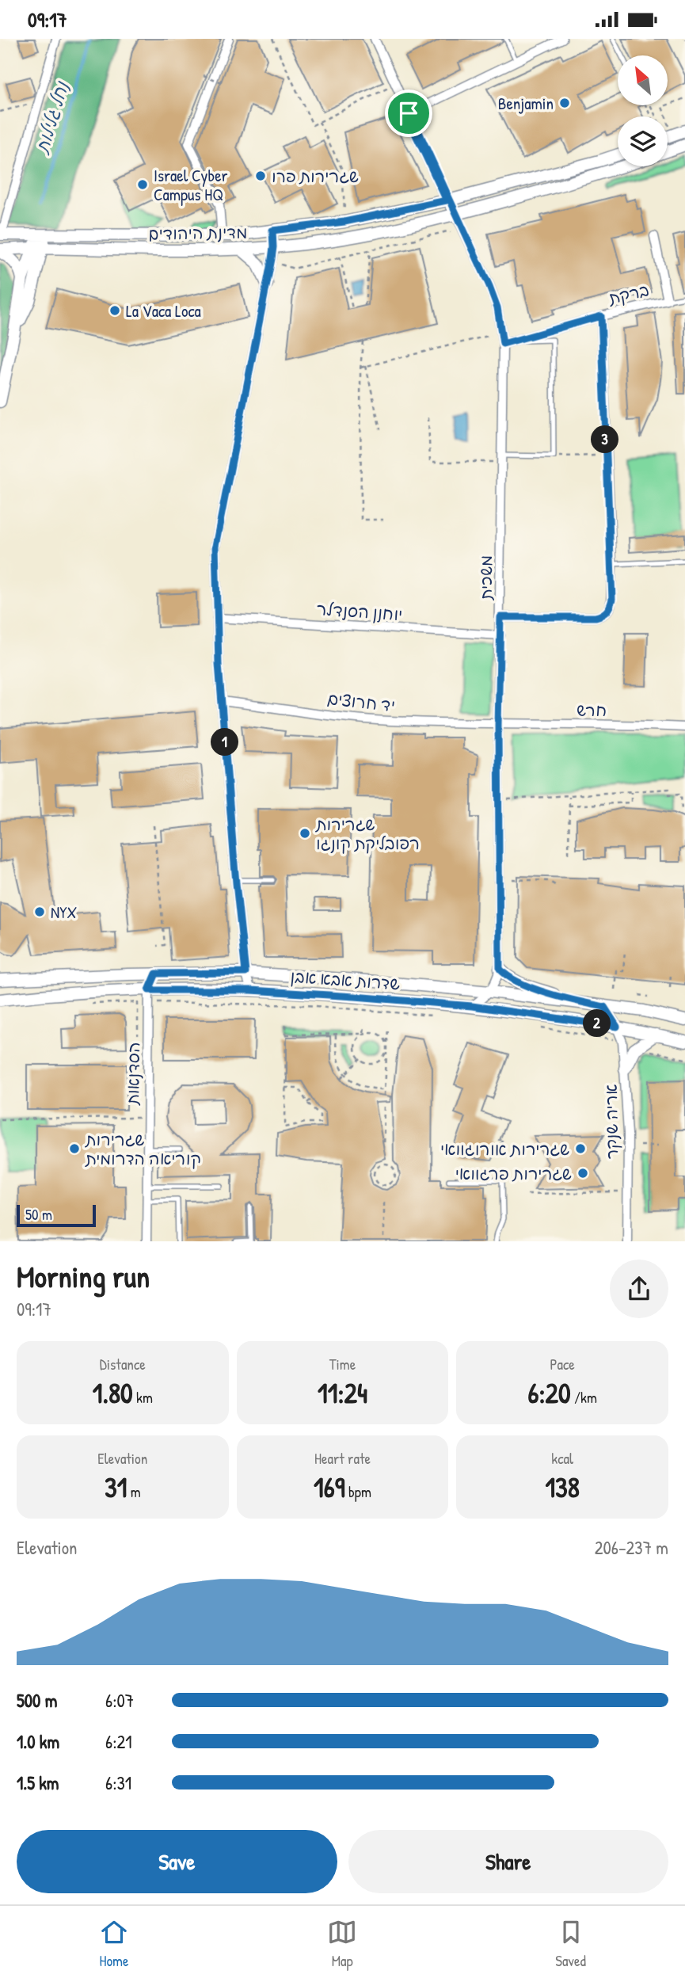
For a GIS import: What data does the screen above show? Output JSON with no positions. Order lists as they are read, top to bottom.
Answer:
{
  "streets": {
    "street": [
      "מדינת היהודים",
      "ברקת",
      "משכית",
      "יוחנן הסנדלר",
      "יד חרוצים",
      "חרש",
      "שדרות אבא אבן",
      "הסדנאות",
      "אריה שנקר"
    ]
  },
  "crossings": [
    ["מדינת היהודים", "משכית"],
    ["ברקת", "משכית"],
    ["משכית", "יוחנן הסנדלר"],
    ["משכית", "יד חרוצים"],
    ["משכית", "חרש"],
    ["משכית", "שדרות אבא אבן"],
    ["יד חרוצים", "חרש"],
    ["שדרות אבא אבן", "הסדנאות"],
    ["שדרות אבא אבן", "אריה שנקר"]
  ],
  "water": ["נחל גלילות"],
  "places": [
    "Benjamin",
    "שגרירות פרו",
    "Israel Cyber Campus HQ",
    "La Vaca Loca",
    "שגרירות רפובליקת קונגו",
    "NYX",
    "שגרירות קוריאה הדרומית",
    "שגרירות אורוגוואי",
    "שגרירות פרגוואי"
  ],
  "scale_bar": "50 m",
  "north": "top left",
  "page": {
    "status": "09:17",
    "pins": ["3", "1", "2"],
    "scale": "50 m",
    "heading": ["Morning run", "09:17"],
    "stats": [
      ["Distance", "1.80 km"],
      ["Time", "11:24"],
      ["Pace", "6:20 /km"],
      ["Elevation", "31 m"],
      ["Heart rate", "169 bpm"],
      ["kcal", "138"]
    ],
    "chart": ["Elevation", "206–237 m"],
    "list": [
      {
        "name": "500 m",
        "note": "6:07"
      },
      {
        "name": "1.0 km",
        "note": "6:21"
      },
      {
        "name": "1.5 km",
        "note": "6:31"
      }
    ],
    "buttons": ["Save", "Share"],
    "tabs": ["Home", "Map", "Saved"]
  }
}
